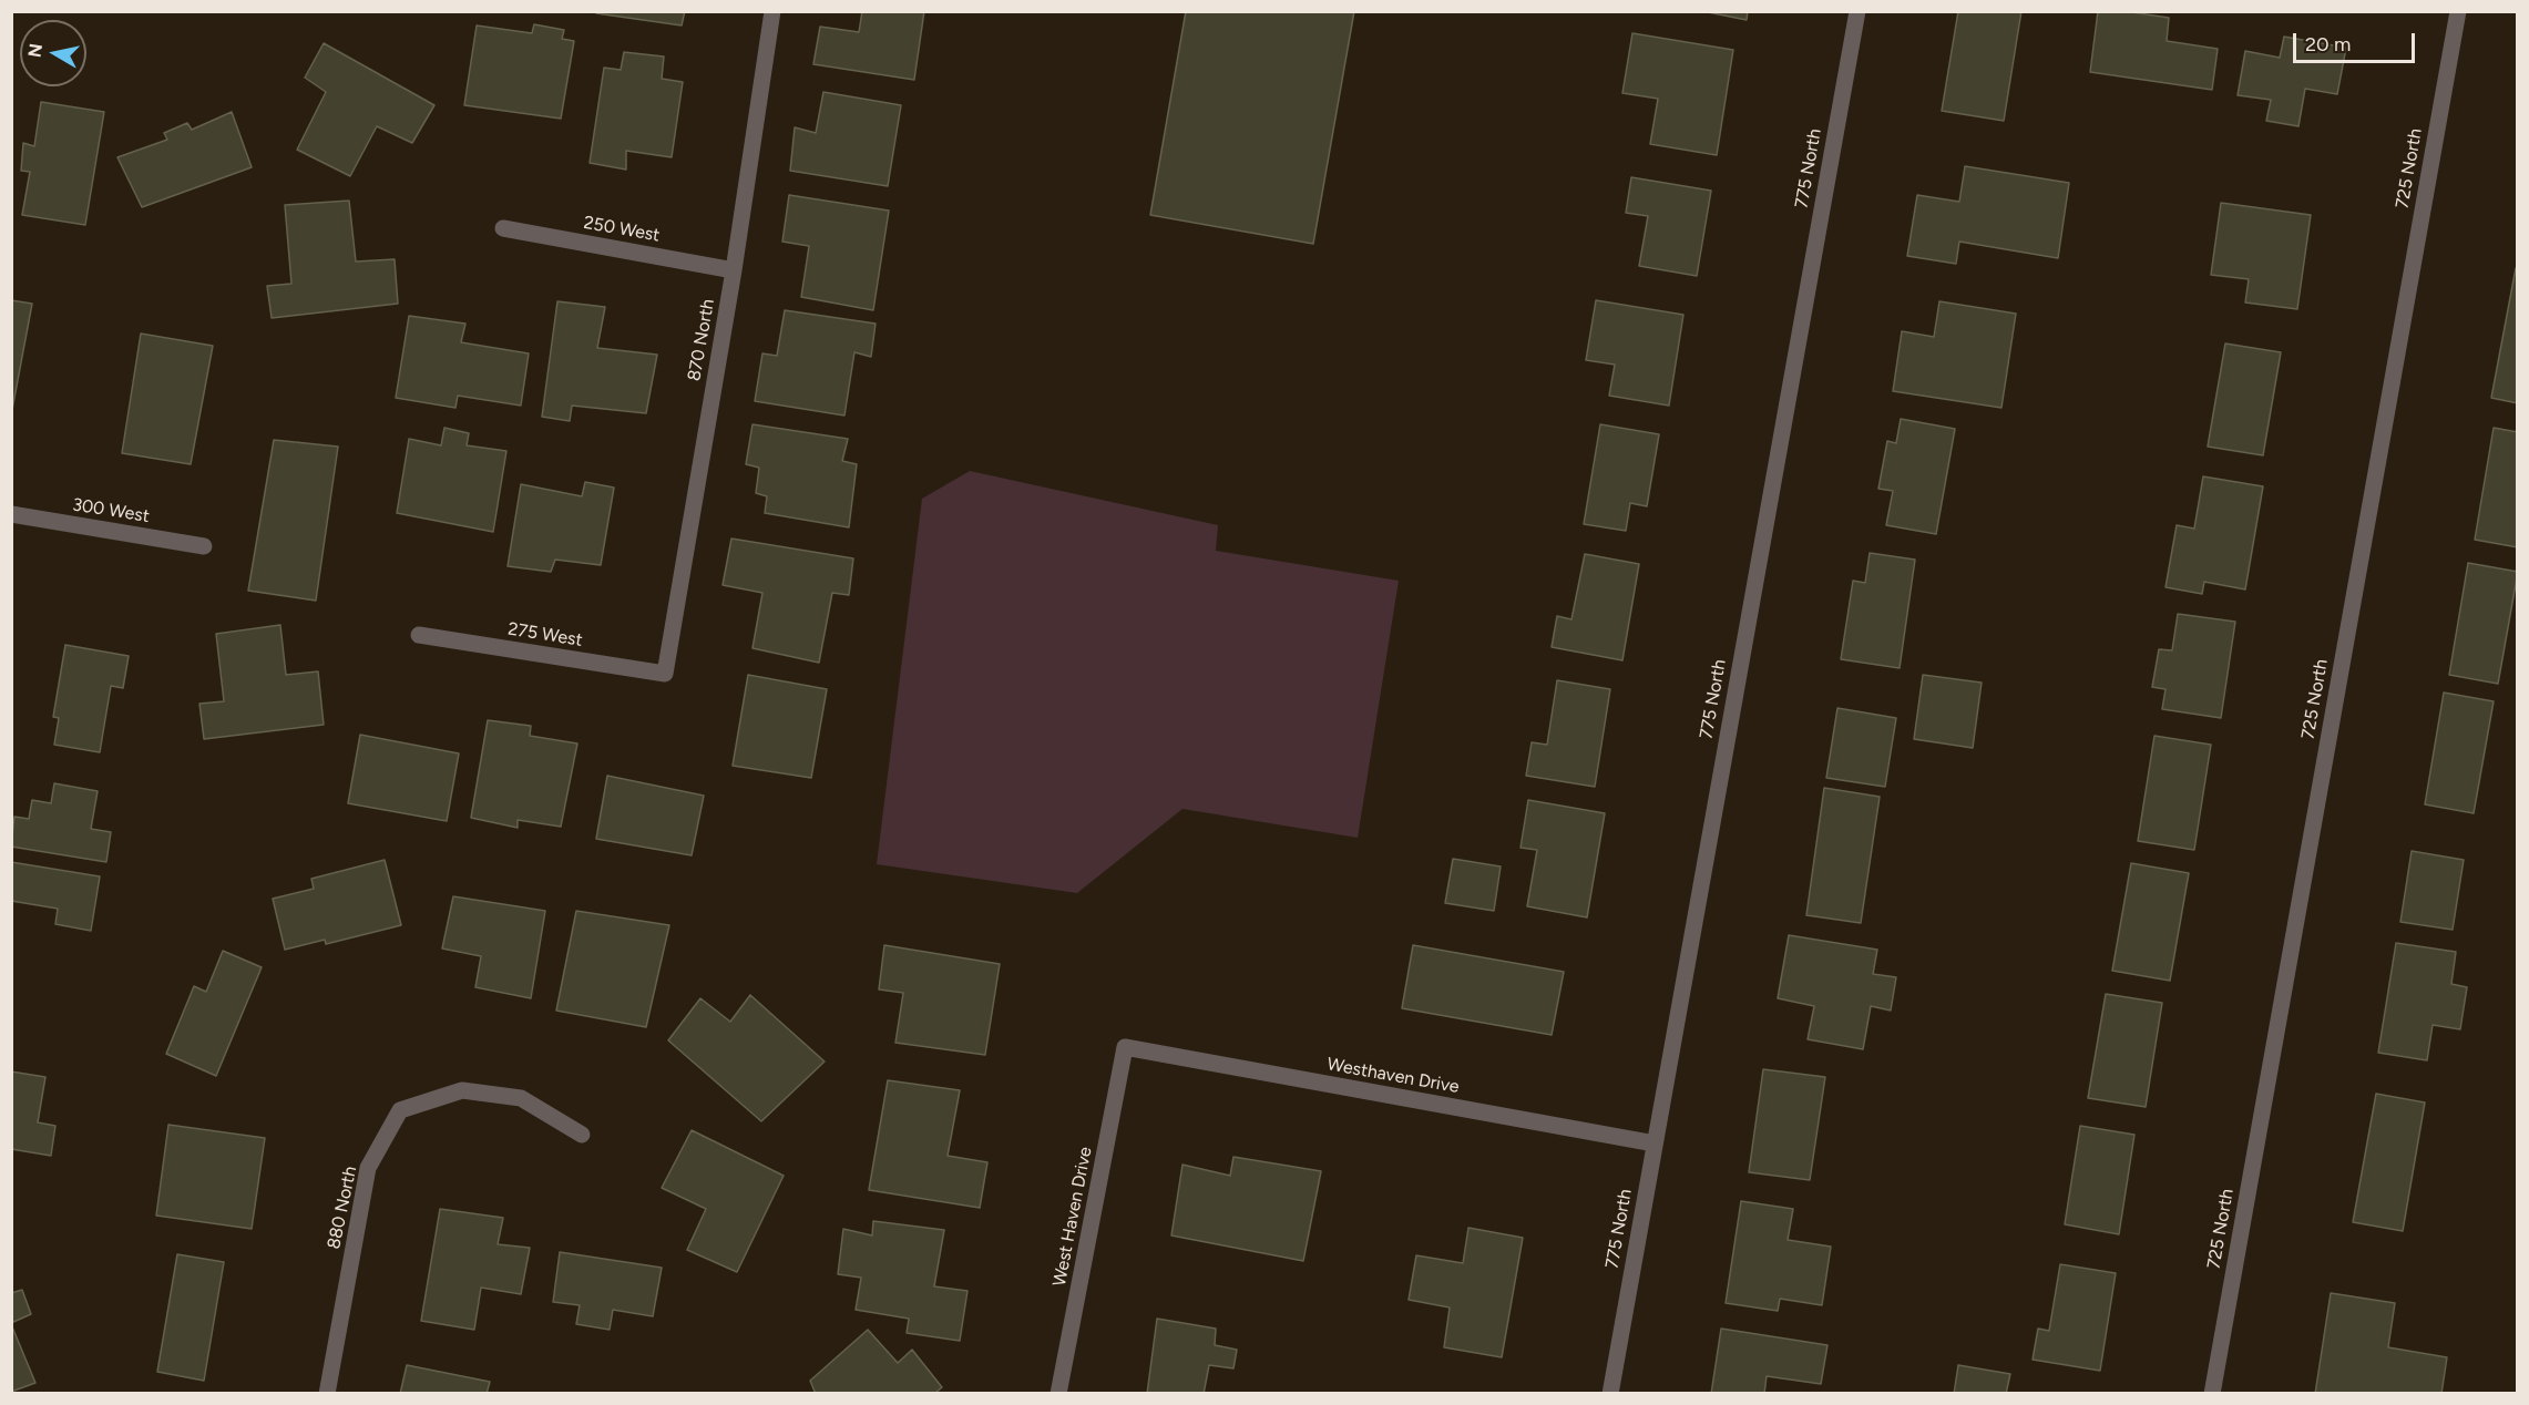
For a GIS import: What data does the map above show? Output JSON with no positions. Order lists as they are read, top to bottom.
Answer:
{
  "streets": {
    "street": [
      "775 North",
      "725 North",
      "250 West",
      "870 North",
      "300 West",
      "275 West",
      "Westhaven Drive",
      "880 North",
      "West Haven Drive"
    ]
  },
  "crossings": [
    ["775 North", "Westhaven Drive"],
    ["250 West", "870 North"],
    ["870 North", "275 West"],
    ["Westhaven Drive", "West Haven Drive"]
  ],
  "scale_bar": "20 m",
  "north": "left"
}
